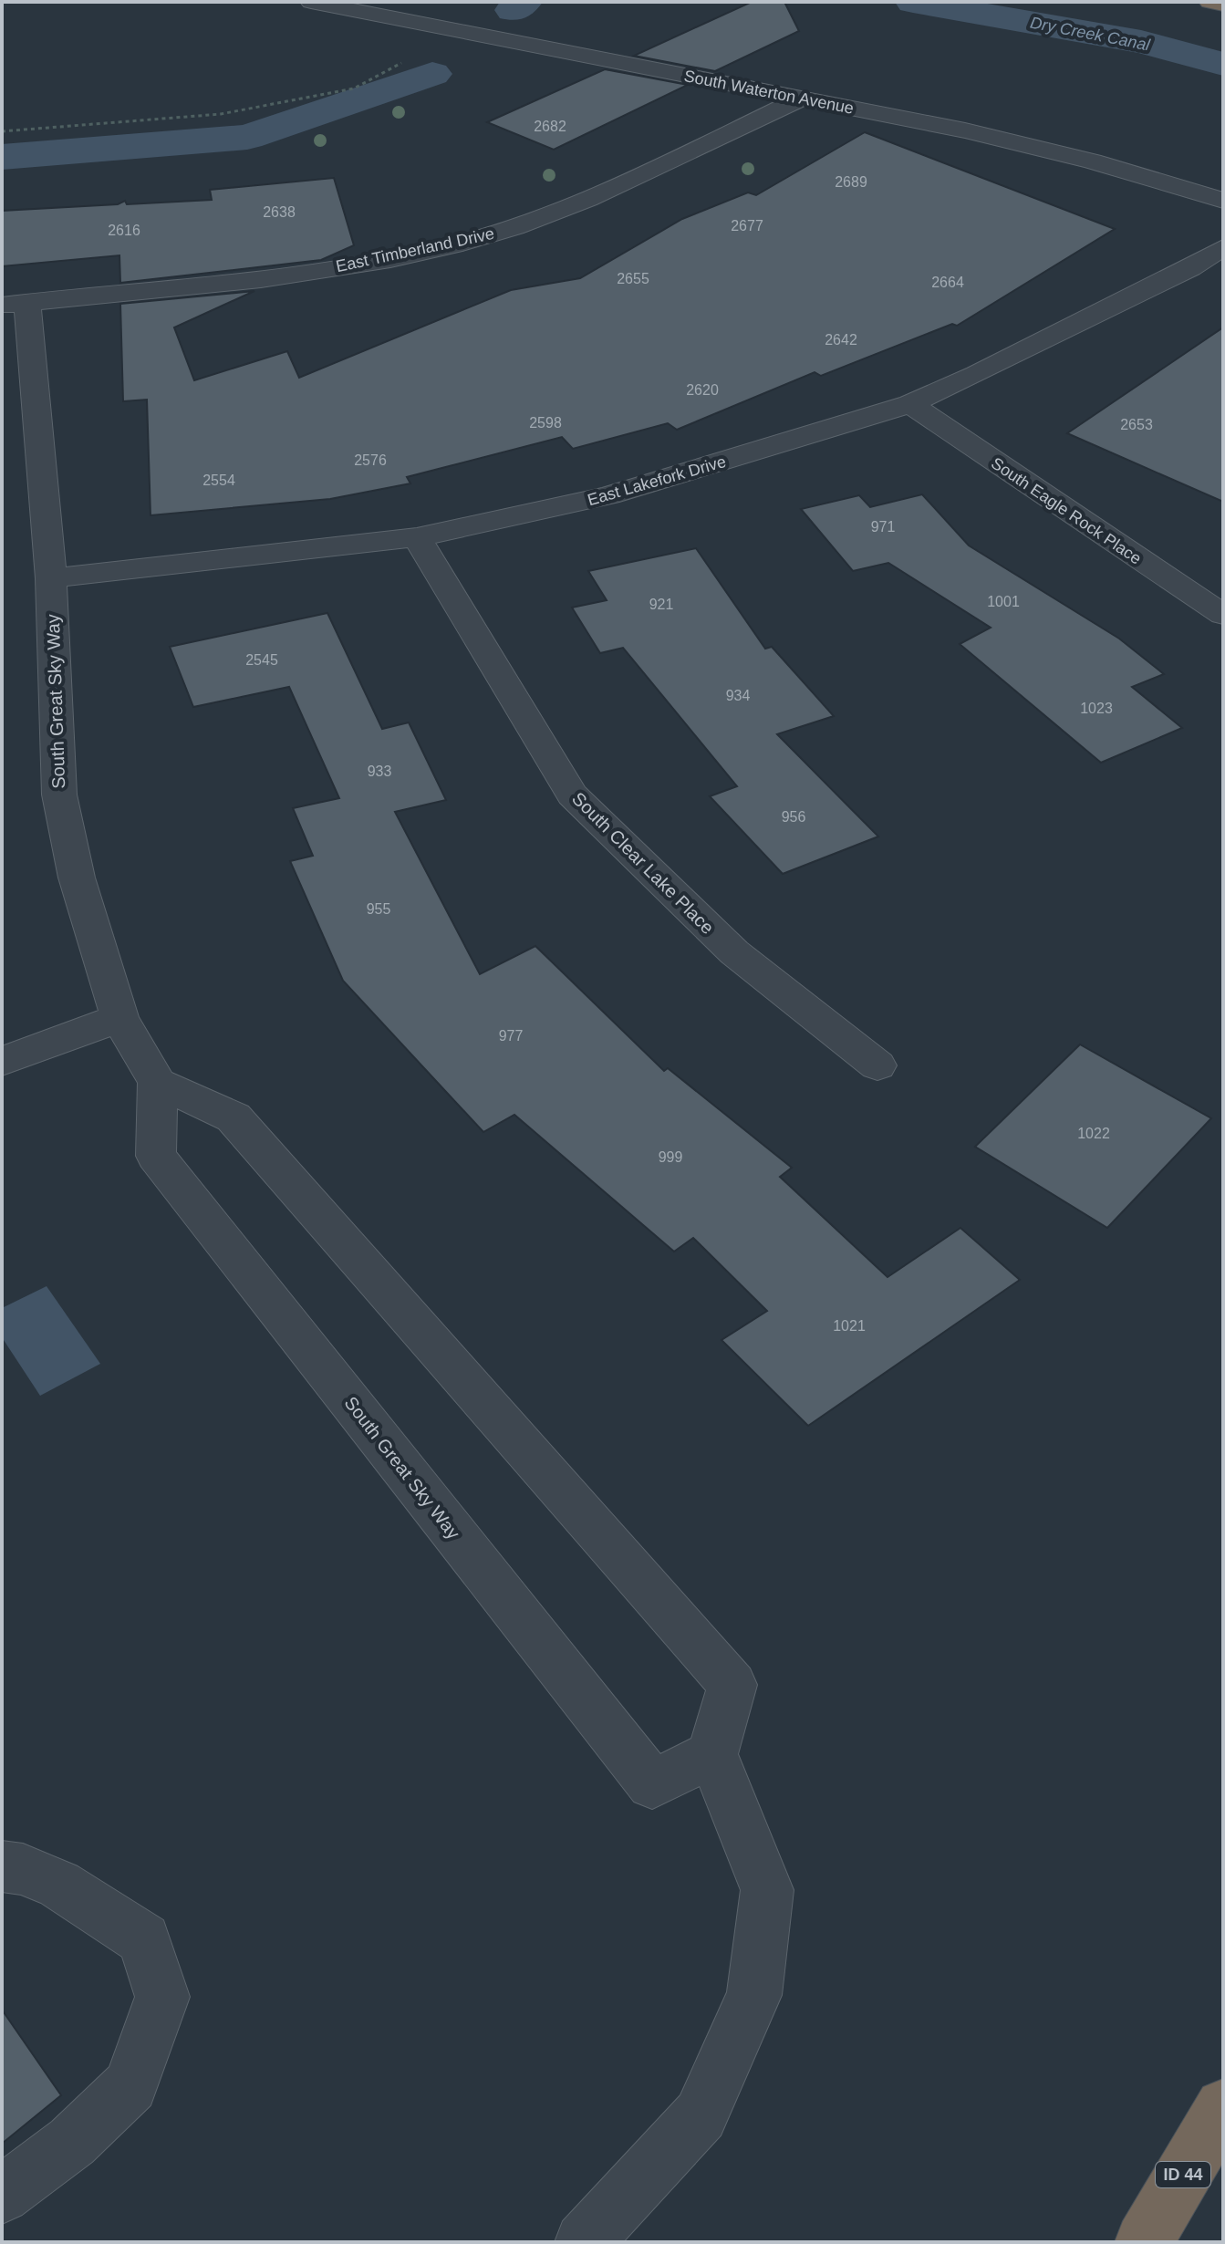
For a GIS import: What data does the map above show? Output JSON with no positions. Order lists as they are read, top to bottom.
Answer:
{
  "streets": {
    "highway": ["ID 44"],
    "street": [
      "South Waterton Avenue",
      "East Timberland Drive",
      "East Lakefork Drive",
      "South Eagle Rock Place",
      "South Great Sky Way",
      "South Clear Lake Place"
    ]
  },
  "crossings": [
    ["South Waterton Avenue", "East Timberland Drive"],
    ["East Timberland Drive", "South Great Sky Way"],
    ["East Lakefork Drive", "South Eagle Rock Place"],
    ["East Lakefork Drive", "South Great Sky Way"],
    ["East Lakefork Drive", "South Clear Lake Place"]
  ],
  "water": ["Dry Creek Canal"],
  "house_numbers": [
    "2682",
    "2689",
    "2638",
    "2677",
    "2616",
    "2655",
    "2664",
    "2642",
    "2620",
    "2598",
    "2653",
    "2576",
    "2554",
    "971",
    "1001",
    "921",
    "2545",
    "934",
    "1023",
    "933",
    "956",
    "955",
    "977",
    "1022",
    "999",
    "1021"
  ]
}
